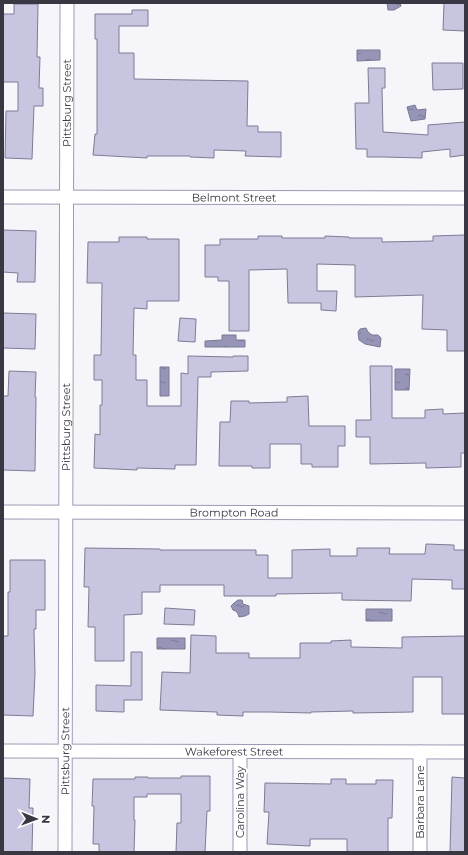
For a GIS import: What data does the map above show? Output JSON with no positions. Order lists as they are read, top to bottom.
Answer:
{
  "streets": {
    "street": [
      "Pittsburg Street",
      "Belmont Street",
      "Brompton Road",
      "Wakeforest Street",
      "Carolina Way",
      "Barbara Lane"
    ]
  },
  "crossings": [
    ["Pittsburg Street", "Belmont Street"],
    ["Pittsburg Street", "Brompton Road"],
    ["Pittsburg Street", "Wakeforest Street"],
    ["Wakeforest Street", "Carolina Way"],
    ["Wakeforest Street", "Barbara Lane"]
  ],
  "north": "right"
}
